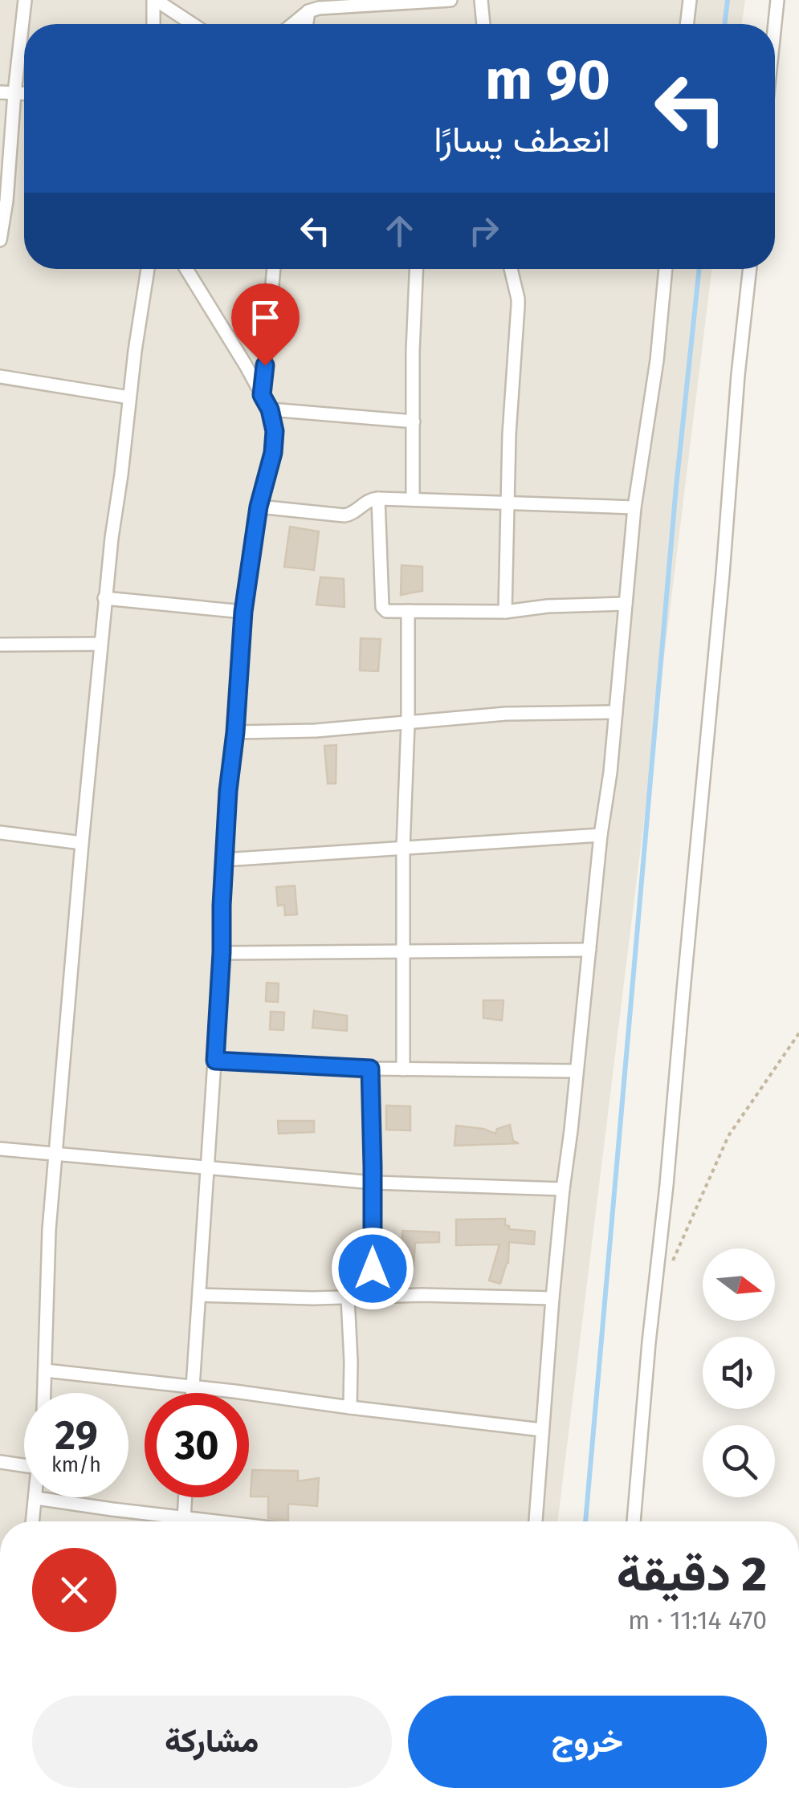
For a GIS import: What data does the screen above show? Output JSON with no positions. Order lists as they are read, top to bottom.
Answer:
{
  "north": "right",
  "page": {
    "turn": ["90 m", "انعطف يسارًا"],
    "speed": "29 km/h",
    "limit": "30",
    "heading": ["2 دقيقة", "470 m · 11:14"],
    "buttons": ["خروج", "مشاركة"]
  }
}
